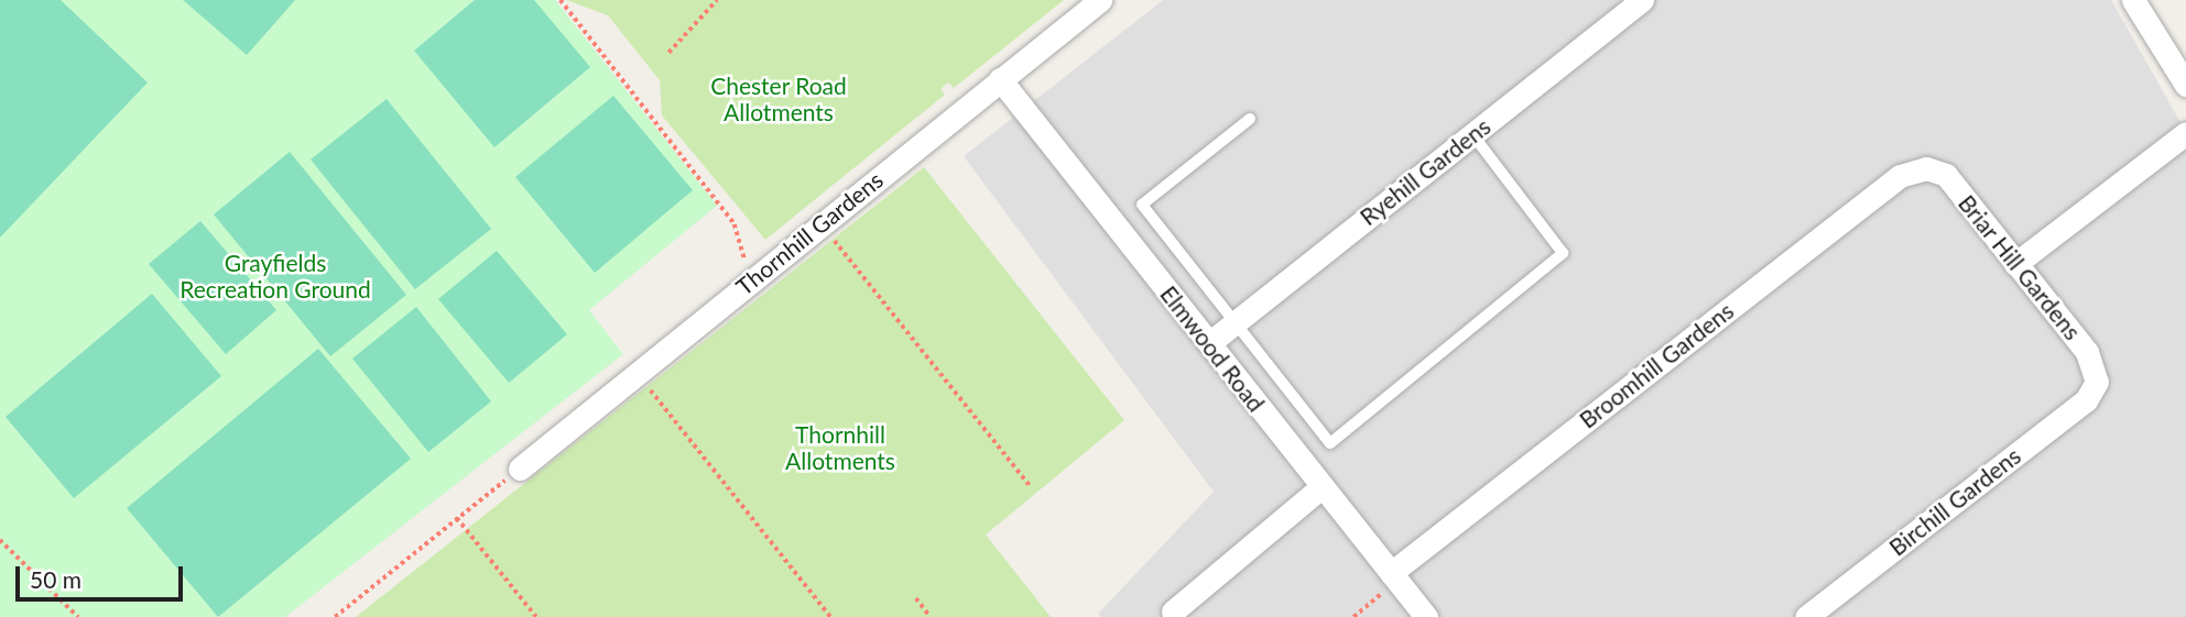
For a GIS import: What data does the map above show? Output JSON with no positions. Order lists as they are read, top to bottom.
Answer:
{
  "streets": {
    "street": [
      "Ryehill Gardens",
      "Thornhill Gardens",
      "Briar Hill Gardens",
      "Elmwood Road",
      "Broomhill Gardens",
      "Birchill Gardens"
    ]
  },
  "crossings": [
    ["Ryehill Gardens", "Elmwood Road"],
    ["Thornhill Gardens", "Elmwood Road"],
    ["Briar Hill Gardens", "Broomhill Gardens"],
    ["Briar Hill Gardens", "Birchill Gardens"],
    ["Elmwood Road", "Broomhill Gardens"]
  ],
  "parks": ["Chester Road Allotments", "Grayfields Recreation Ground", "Thornhill Allotments"],
  "scale_bar": "50 m"
}
